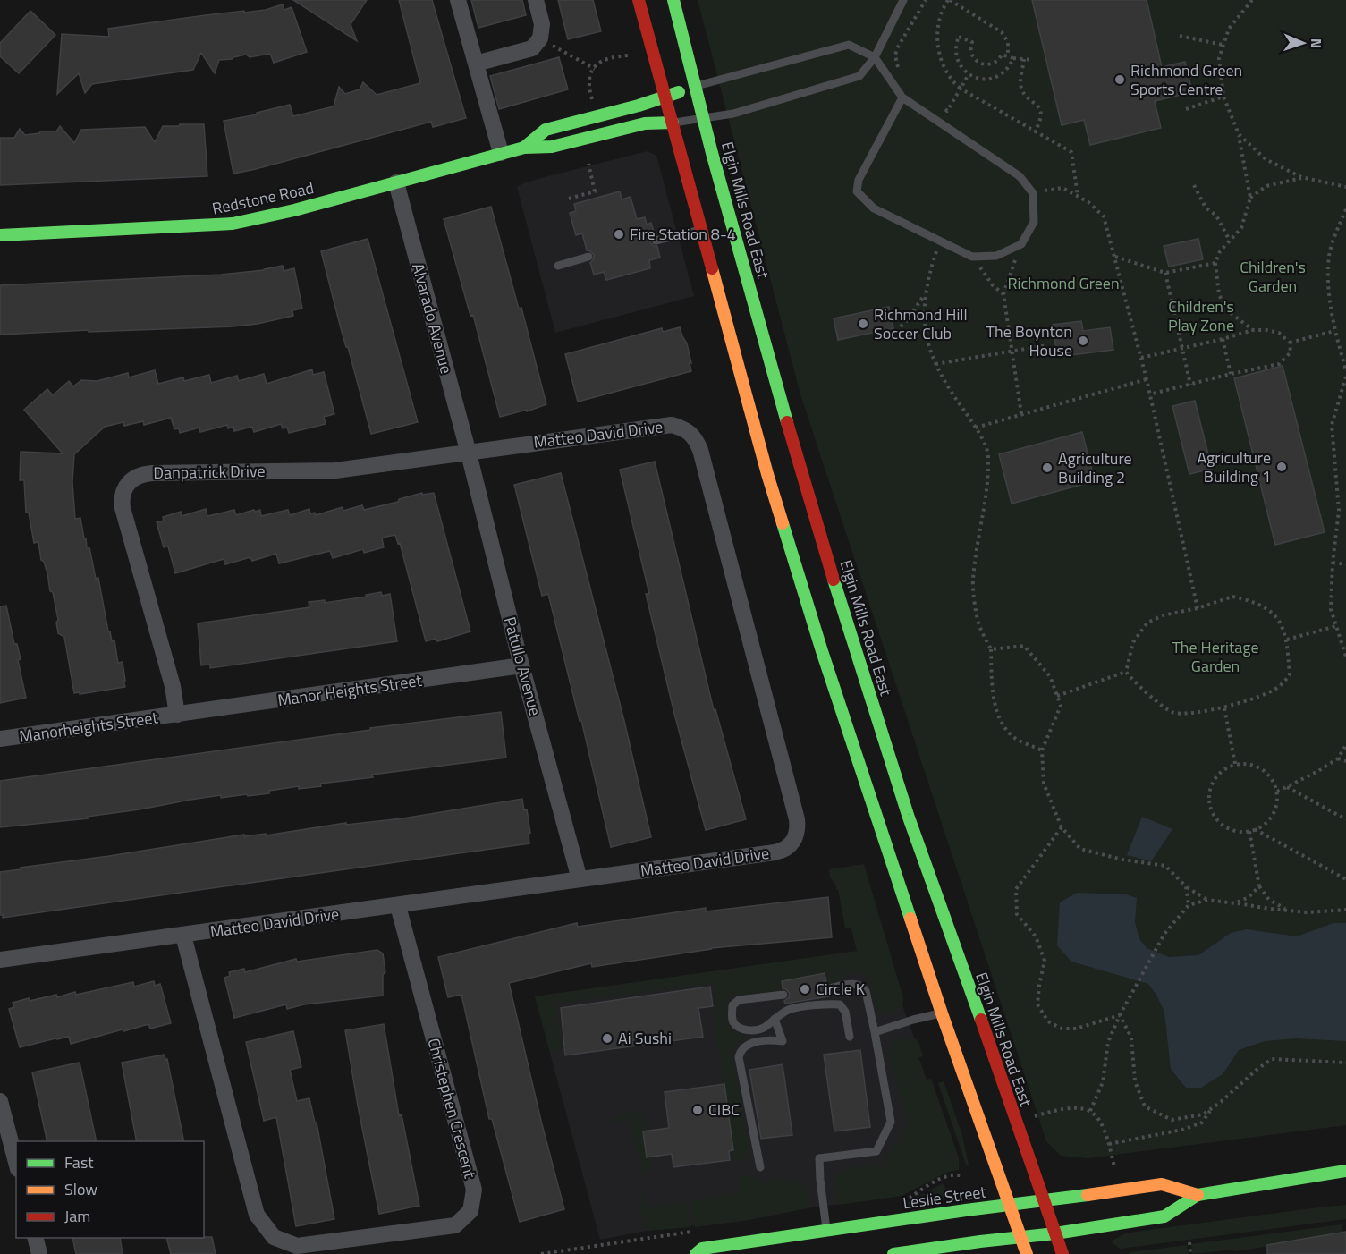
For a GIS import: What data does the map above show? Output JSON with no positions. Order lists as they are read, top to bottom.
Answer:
{
  "streets": {
    "main road": ["Redstone Road", "Elgin Mills Road East", "Leslie Street"],
    "street": [
      "Alvarado Avenue",
      "Matteo David Drive",
      "Danpatrick Drive",
      "Patullo Avenue",
      "Manor Heights Street",
      "Manorheights Street",
      "Christephen Crescent"
    ]
  },
  "crossings": [
    ["Redstone Road", "Elgin Mills Road East"],
    ["Redstone Road", "Alvarado Avenue"],
    ["Elgin Mills Road East", "Leslie Street"],
    ["Alvarado Avenue", "Matteo David Drive"],
    ["Alvarado Avenue", "Danpatrick Drive"],
    ["Alvarado Avenue", "Patullo Avenue"],
    ["Matteo David Drive", "Danpatrick Drive"],
    ["Matteo David Drive", "Patullo Avenue"],
    ["Matteo David Drive", "Christephen Crescent"],
    ["Danpatrick Drive", "Patullo Avenue"],
    ["Danpatrick Drive", "Manor Heights Street"],
    ["Danpatrick Drive", "Manorheights Street"],
    ["Patullo Avenue", "Manor Heights Street"],
    ["Manor Heights Street", "Manorheights Street"]
  ],
  "parks": [
    "Children's Garden",
    "Richmond Green",
    "Children's Play Zone",
    "The Heritage Garden"
  ],
  "places": [
    "Richmond Green Sports Centre",
    "Fire Station 8-4",
    "Richmond Hill Soccer Club",
    "The Boynton House",
    "Agriculture Building 1",
    "Agriculture Building 2",
    "Circle K",
    "Ai Sushi",
    "CIBC"
  ],
  "legend": ["Fast", "Slow", "Jam"],
  "north": "right"
}
